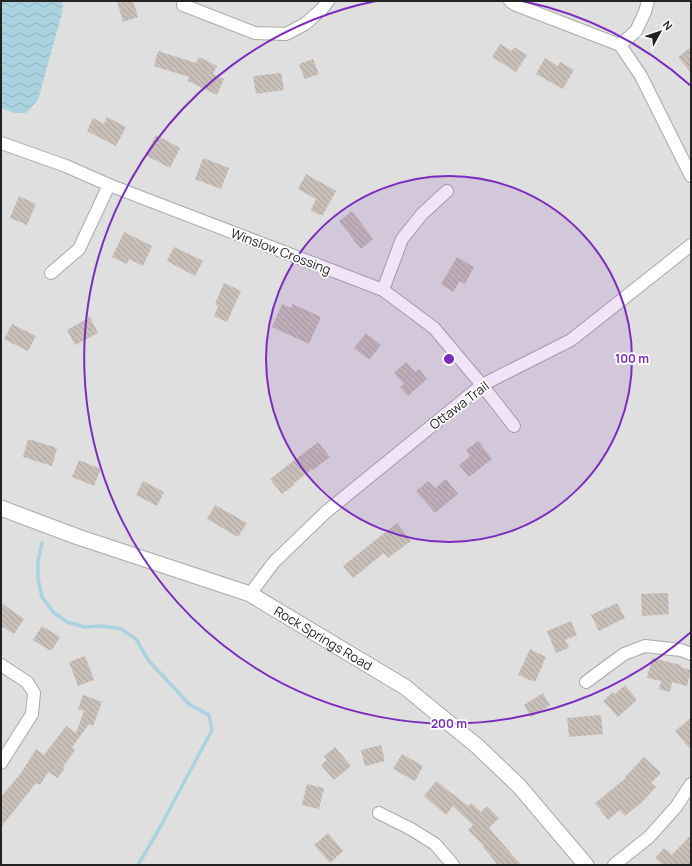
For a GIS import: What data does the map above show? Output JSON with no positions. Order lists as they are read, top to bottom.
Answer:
{
  "streets": {
    "street": ["Winslow Crossing", "Ottawa Trail", "Rock Springs Road"]
  },
  "crossings": [
    ["Winslow Crossing", "Ottawa Trail"],
    ["Ottawa Trail", "Rock Springs Road"]
  ],
  "north": "top right",
  "rings": ["100 m", "200 m"]
}
